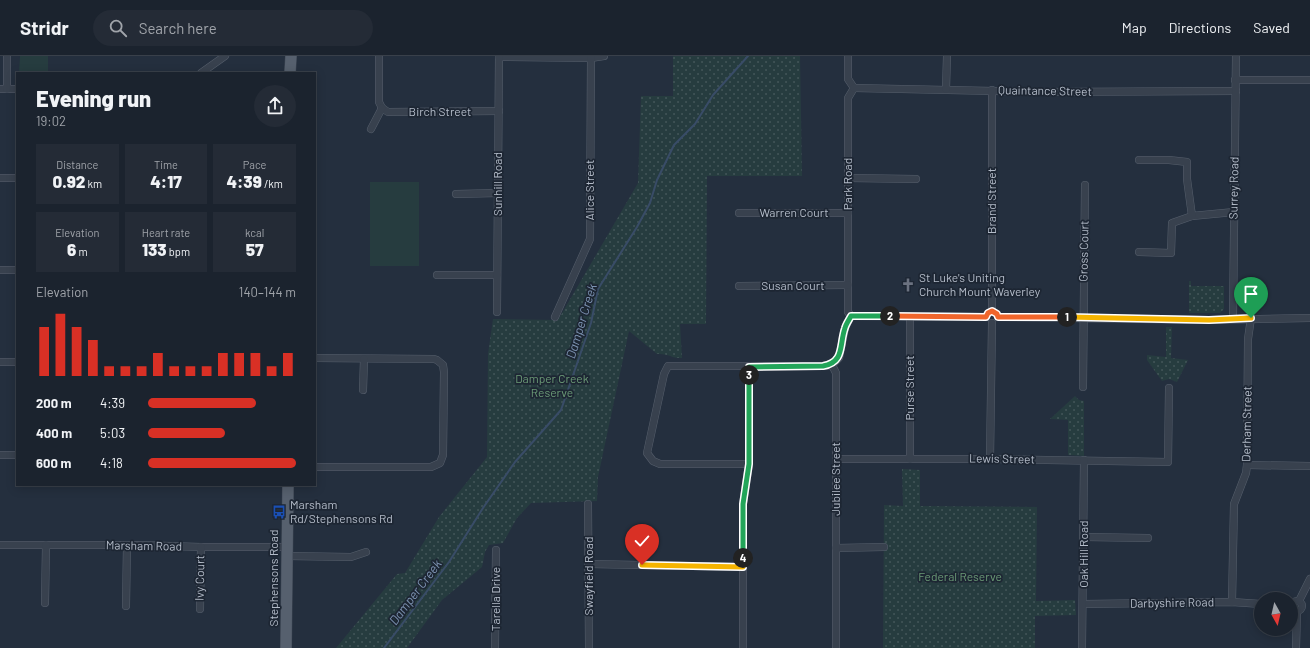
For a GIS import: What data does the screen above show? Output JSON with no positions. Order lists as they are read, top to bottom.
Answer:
{
  "streets": {
    "main road": ["Stephensons Road"],
    "street": [
      "Quaintance Street",
      "Birch Street",
      "Sunhill Road",
      "Park Road",
      "Surrey Road",
      "Alice Street",
      "Brand Street",
      "Warren Court",
      "Gross Court",
      "Susan Court",
      "Purse Street",
      "Derham Street",
      "Lewis Street",
      "Jubilee Street",
      "Marsham Road",
      "Oak Hill Road",
      "Swayfield Road",
      "Ivy Court",
      "Tarella Drive",
      "Darbyshire Road"
    ]
  },
  "crossings": [
    ["Quaintance Street", "Park Road"],
    ["Quaintance Street", "Surrey Road"],
    ["Quaintance Street", "Brand Street"],
    ["Birch Street", "Sunhill Road"],
    ["Park Road", "Warren Court"],
    ["Park Road", "Susan Court"],
    ["Purse Street", "Lewis Street"],
    ["Derham Street", "Darbyshire Road"],
    ["Lewis Street", "Jubilee Street"],
    ["Lewis Street", "Oak Hill Road"],
    ["Marsham Road", "Ivy Court"],
    ["Marsham Road", "Stephensons Road"],
    ["Oak Hill Road", "Darbyshire Road"]
  ],
  "water": ["Damper Creek"],
  "parks": ["Damper Creek Reserve", "Federal Reserve"],
  "places": {
    "church": ["St Luke's Uniting Church Mount Waverley"],
    "bus stop": ["Marsham Rd/Stephensons Rd"]
  },
  "north": "bottom",
  "page": {
    "header": "Stridr",
    "search": "Search here",
    "nav": ["Map", "Directions", "Saved"],
    "heading": ["Evening run", "19:02"],
    "stats": [
      ["Distance", "0.92 km"],
      ["Time", "4:17"],
      ["Pace", "4:39 /km"],
      ["Elevation", "6 m"],
      ["Heart rate", "133 bpm"],
      ["kcal", "57"]
    ],
    "chart": ["Elevation", "140–144 m"],
    "pins": [
      "2",
      "1",
      "3",
      "4"
    ],
    "list": [
      {
        "name": "200 m",
        "note": "4:39"
      },
      {
        "name": "400 m",
        "note": "5:03"
      },
      {
        "name": "600 m",
        "note": "4:18"
      }
    ]
  }
}
